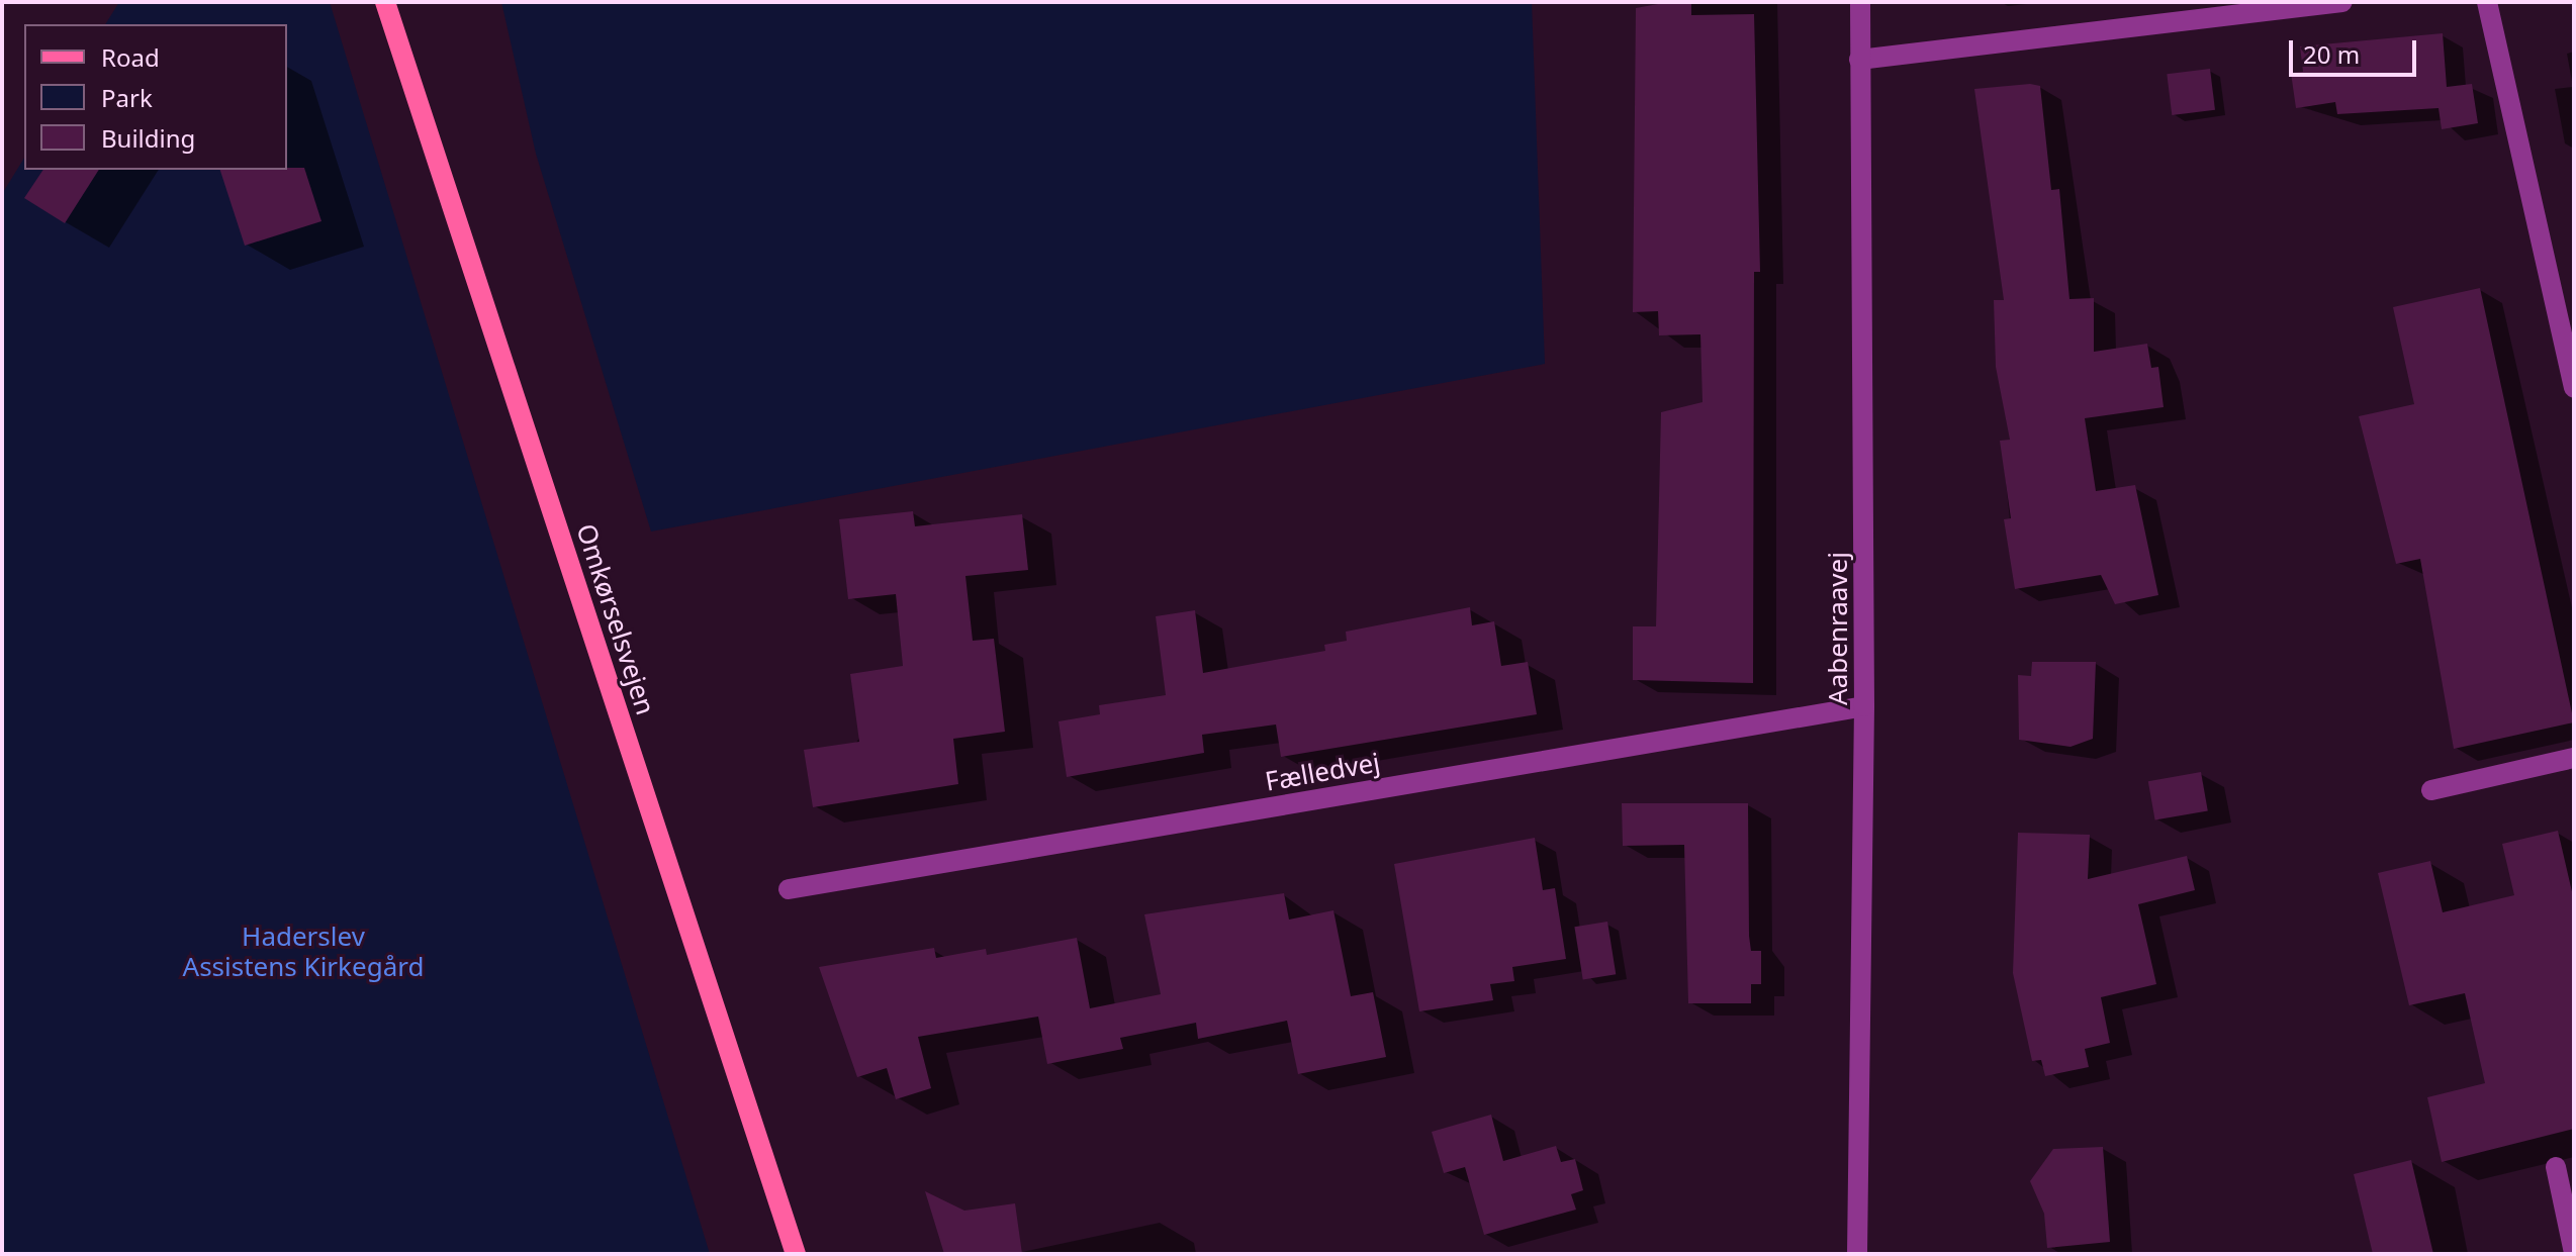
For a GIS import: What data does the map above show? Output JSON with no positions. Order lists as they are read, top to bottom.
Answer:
{
  "streets": {
    "main road": ["Omkørselsvejen"],
    "street": ["Aabenraavej", "Fælledvej"]
  },
  "crossings": [
    ["Aabenraavej", "Fælledvej"]
  ],
  "parks": ["Haderslev Assistens Kirkegård"],
  "legend": ["Road", "Park", "Building"],
  "scale_bar": "20 m"
}
